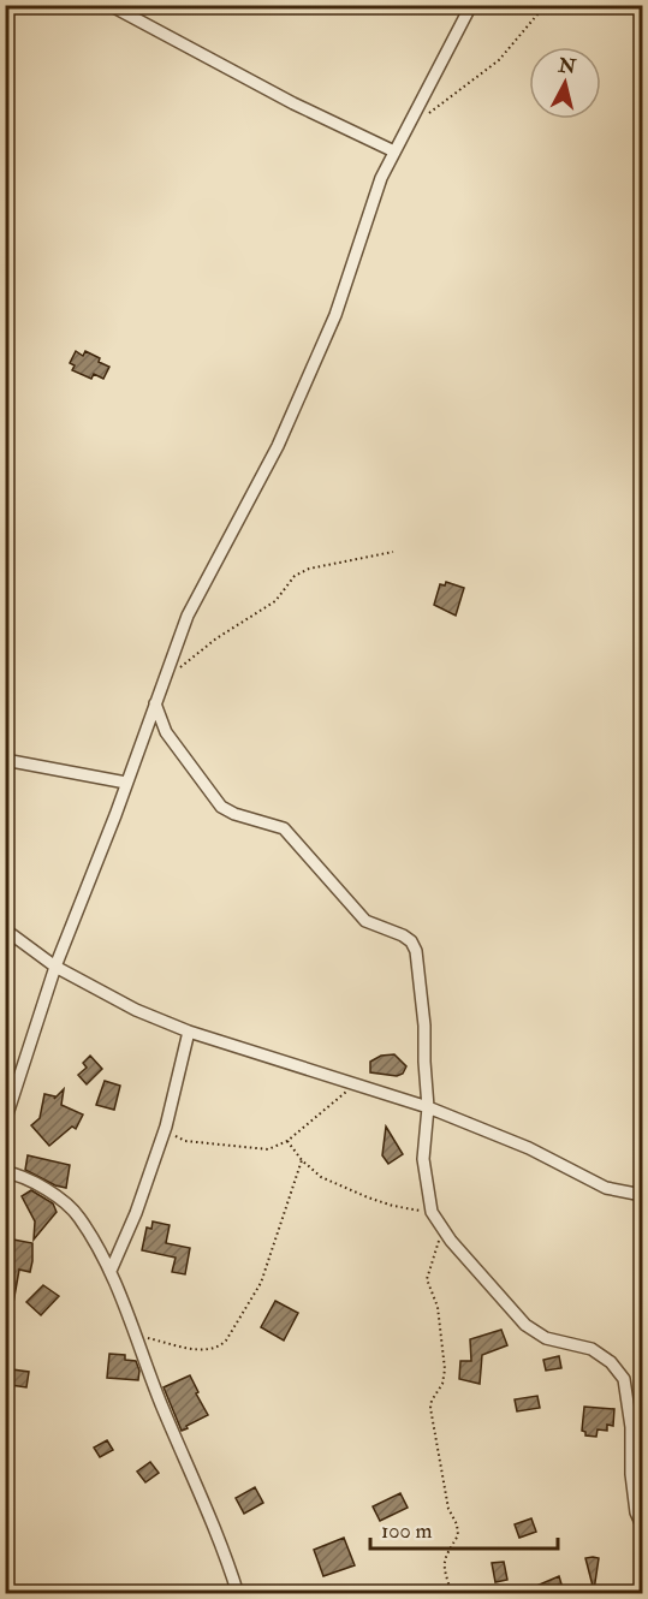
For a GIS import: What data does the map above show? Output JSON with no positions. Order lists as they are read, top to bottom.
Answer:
{
  "scale_bar": "100 m",
  "north": "top"
}
